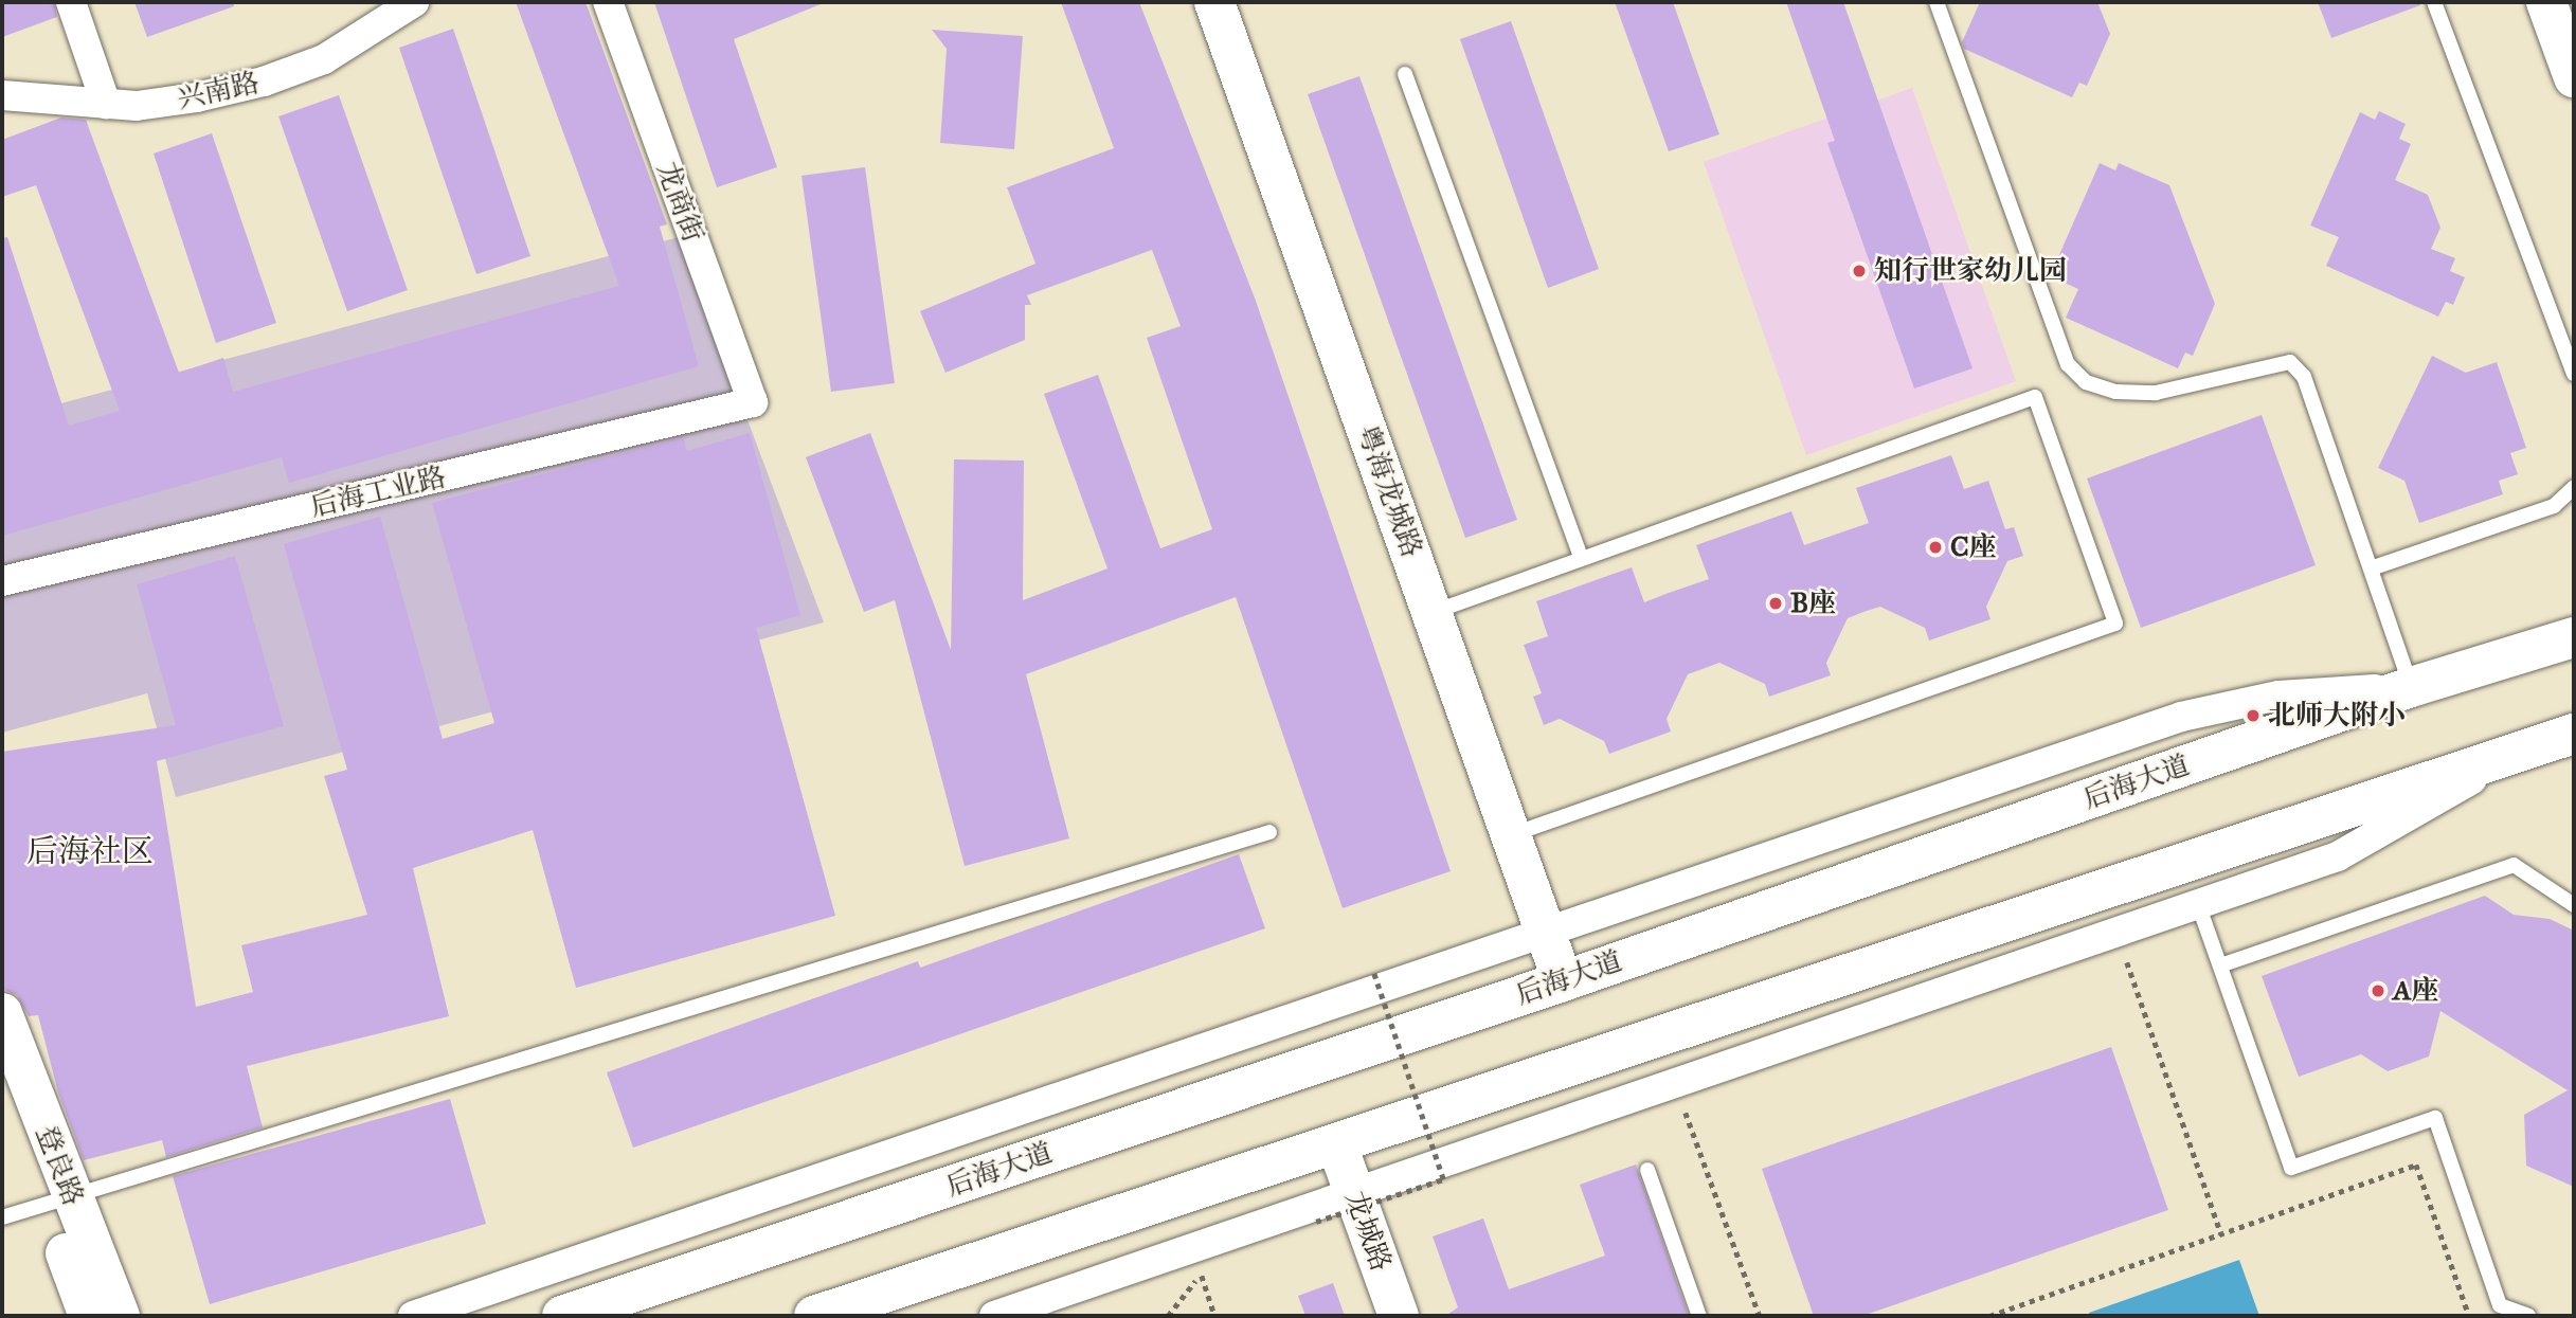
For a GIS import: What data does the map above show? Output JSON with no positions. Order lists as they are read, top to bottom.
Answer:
{
  "streets": {
    "main road": [
      "粤海龙城路",
      "后海大道",
      "登良路",
      "龙城路"
    ],
    "street": ["兴南路", "龙商街", "后海工业路"]
  },
  "crossings": [
    ["龙商街", "后海工业路"],
    ["粤海龙城路", "后海大道"]
  ],
  "districts": ["后海社区"],
  "places": [
    "知行世家幼儿园",
    "C座",
    "B座",
    "北师大附小",
    "A座"
  ]
}
